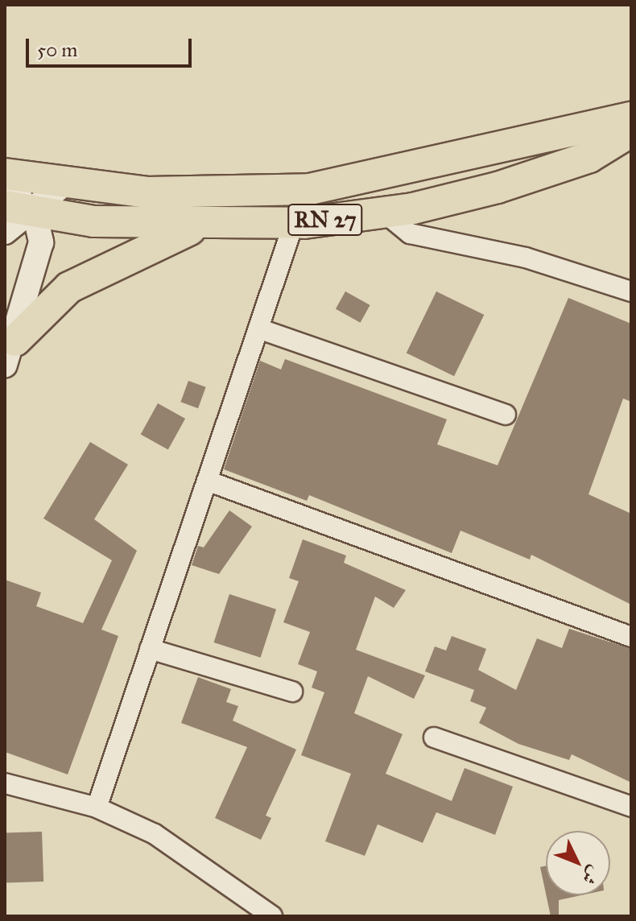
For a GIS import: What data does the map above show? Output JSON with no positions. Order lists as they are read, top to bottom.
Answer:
{
  "streets": {
    "main road": ["RN 27"]
  },
  "scale_bar": "50 m",
  "north": "bottom right"
}
